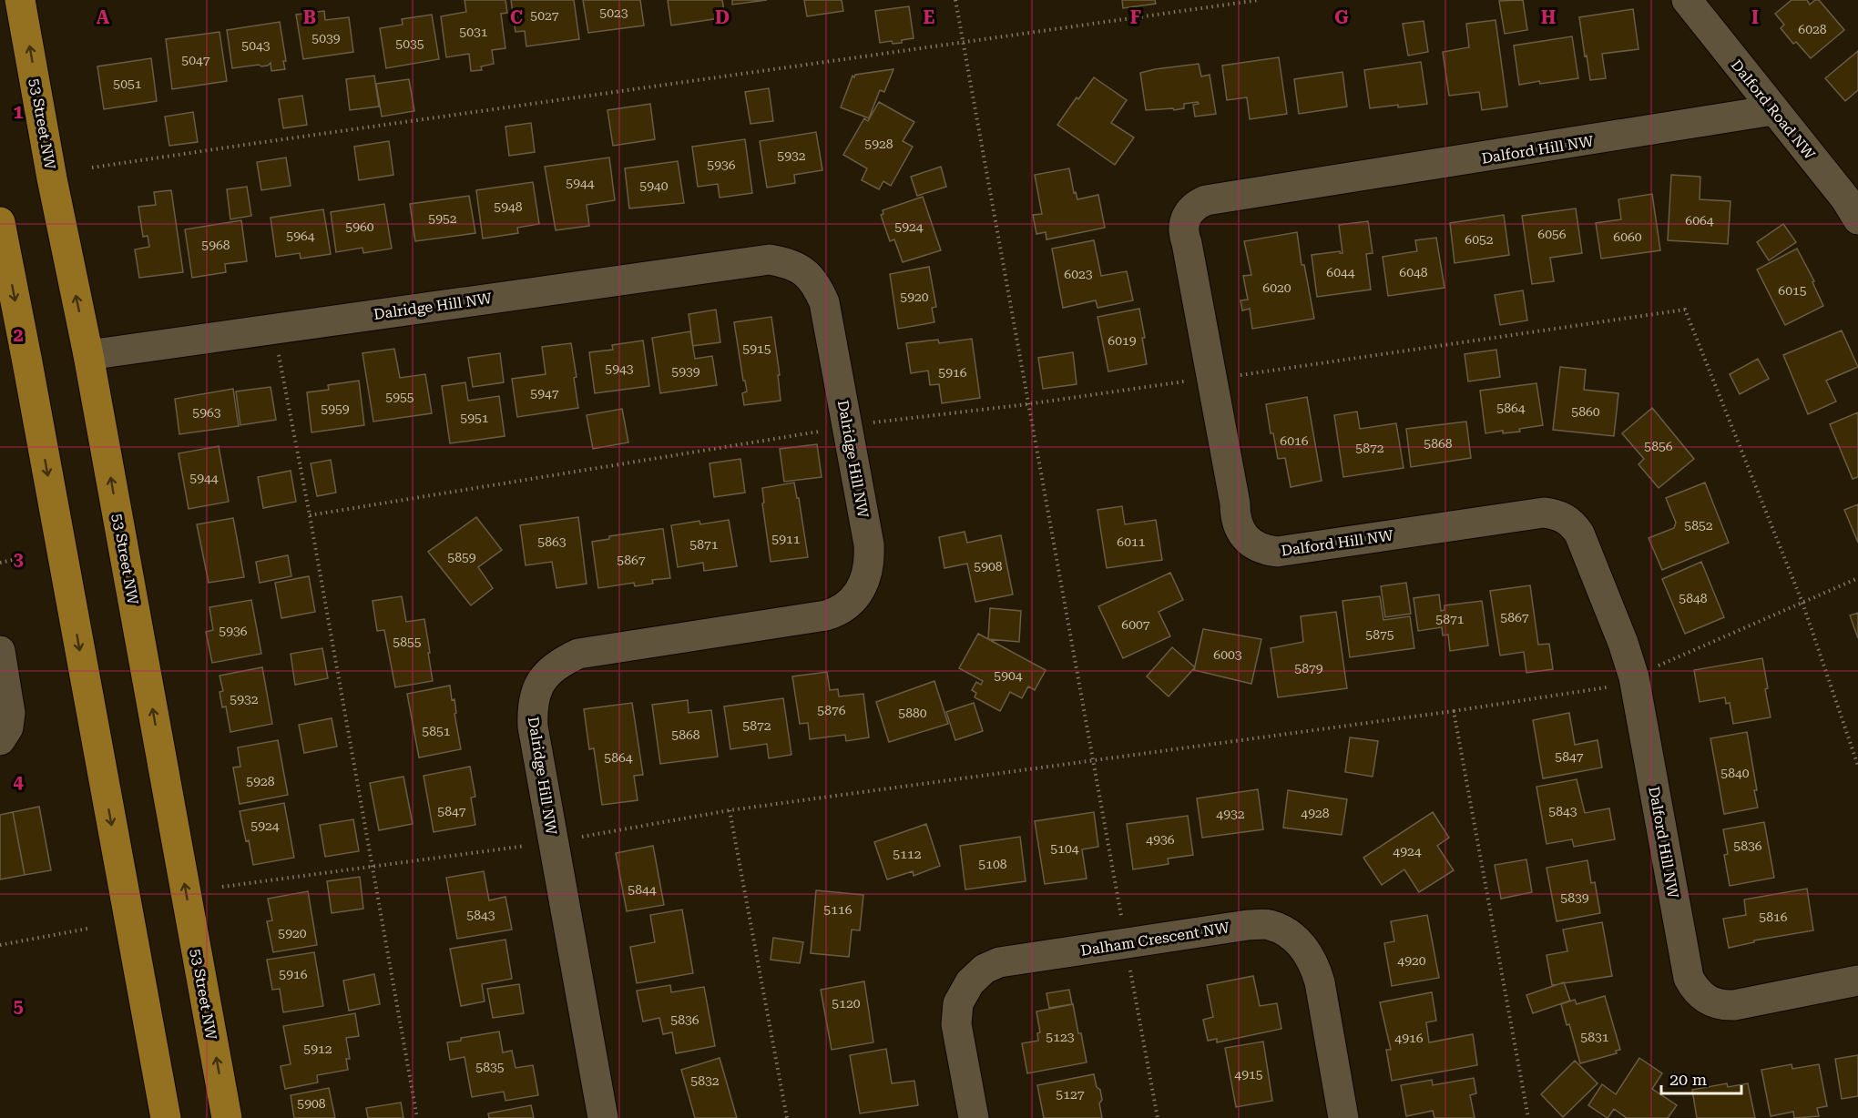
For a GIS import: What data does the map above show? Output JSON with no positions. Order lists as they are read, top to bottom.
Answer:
{
  "streets": {
    "main road": ["53 Street NW"],
    "street": [
      "Dalford Road NW",
      "Dalford Hill NW",
      "Dalridge Hill NW",
      "Dalham Crescent NW"
    ]
  },
  "crossings": [
    ["Dalford Road NW", "Dalford Hill NW"],
    ["53 Street NW", "Dalridge Hill NW"]
  ],
  "house_numbers": [
    "5023",
    "5027",
    "6028",
    "5031",
    "5039",
    "5035",
    "5043",
    "5047",
    "5051",
    "5928",
    "5932",
    "5936",
    "5944",
    "5940",
    "5948",
    "5952",
    "6064",
    "5960",
    "5924",
    "6056",
    "5964",
    "6060",
    "6052",
    "5968",
    "6044",
    "6048",
    "6023",
    "6020",
    "6015",
    "5920",
    "6019",
    "5915",
    "5943",
    "5939",
    "5916",
    "5947",
    "5955",
    "5864",
    "5959",
    "5860",
    "5963",
    "5951",
    "6016",
    "5868",
    "5856",
    "5872",
    "5944",
    "5852",
    "5911",
    "5863",
    "6011",
    "5871",
    "5859",
    "5867",
    "5908",
    "5848",
    "5867",
    "5871",
    "6007",
    "5936",
    "5875",
    "5855",
    "6003",
    "5879",
    "5904",
    "5932",
    "5876",
    "5880",
    "5872",
    "5851",
    "5868",
    "5847",
    "5864",
    "5840",
    "5928",
    "5847",
    "5843",
    "4928",
    "4932",
    "5924",
    "4936",
    "5836",
    "5104",
    "4924",
    "5112",
    "5108",
    "5844",
    "5839",
    "5116",
    "5843",
    "5816",
    "5920",
    "4920",
    "5916",
    "5120",
    "5836",
    "5123",
    "5831",
    "4916",
    "5912",
    "5835",
    "4915",
    "5832",
    "5127",
    "5908"
  ],
  "scale_bar": "20 m",
  "grid": {
    "columns": [
      "A",
      "B",
      "C",
      "D",
      "E",
      "F",
      "G",
      "H",
      "I"
    ],
    "rows": [
      "1",
      "2",
      "3",
      "4",
      "5"
    ]
  }
}
